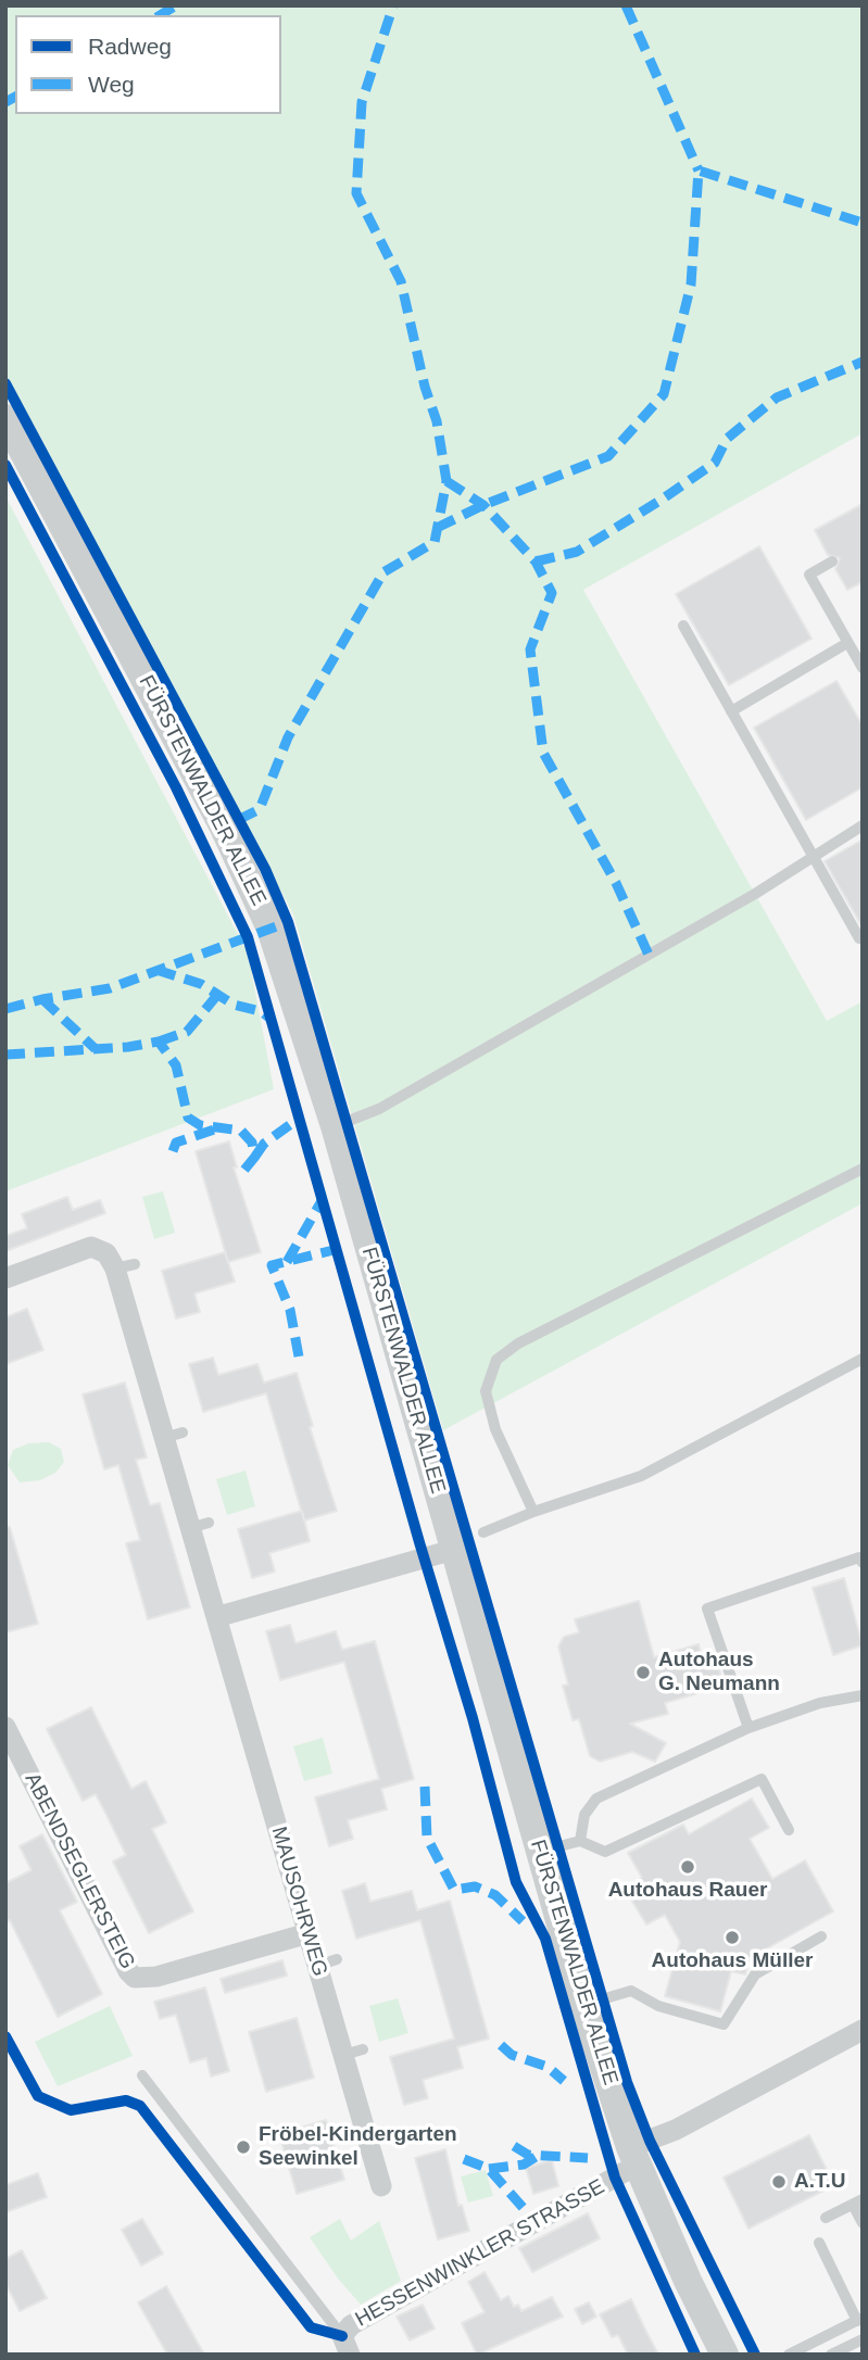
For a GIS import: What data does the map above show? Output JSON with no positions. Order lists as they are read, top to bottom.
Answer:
{
  "streets": {
    "main road": ["FÜRSTENWALDER ALLEE"],
    "street": ["ABENDSEGLERSTEIG", "MAUSOHRWEG", "HESSENWINKLER STRASSE"]
  },
  "crossings": [
    ["FÜRSTENWALDER ALLEE", "HESSENWINKLER STRASSE"],
    ["ABENDSEGLERSTEIG", "MAUSOHRWEG"]
  ],
  "places": [
    "Autohaus G. Neumann",
    "Autohaus Rauer",
    "Autohaus Müller",
    "Fröbel-Kindergarten Seewinkel",
    "A.T.U"
  ],
  "legend": ["Radweg", "Weg"]
}
